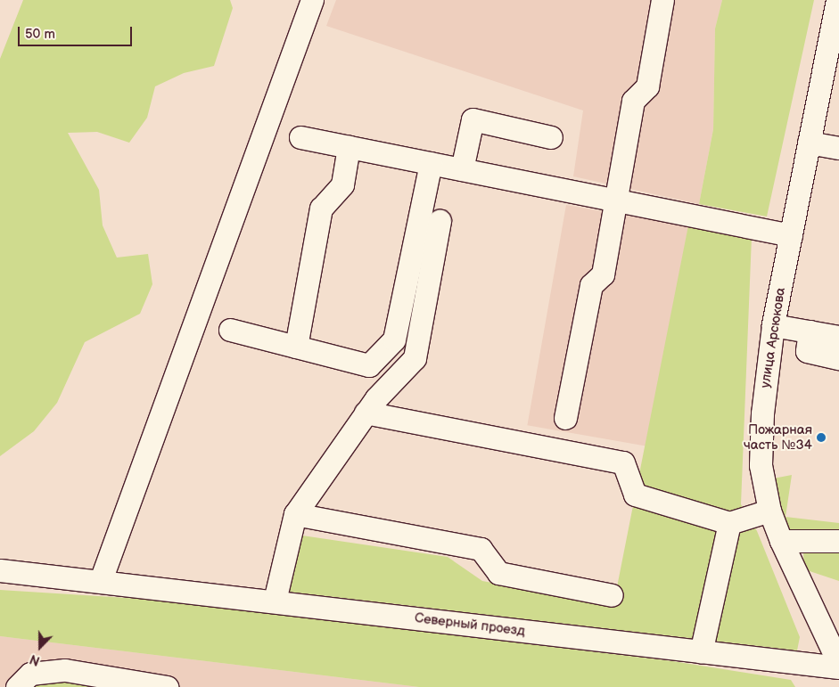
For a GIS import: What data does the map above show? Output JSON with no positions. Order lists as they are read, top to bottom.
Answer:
{
  "streets": {
    "street": ["улица Арсюкова", "Северный проезд"]
  },
  "places": ["Пожарная часть №34"],
  "scale_bar": "50 m",
  "north": "bottom"
}
